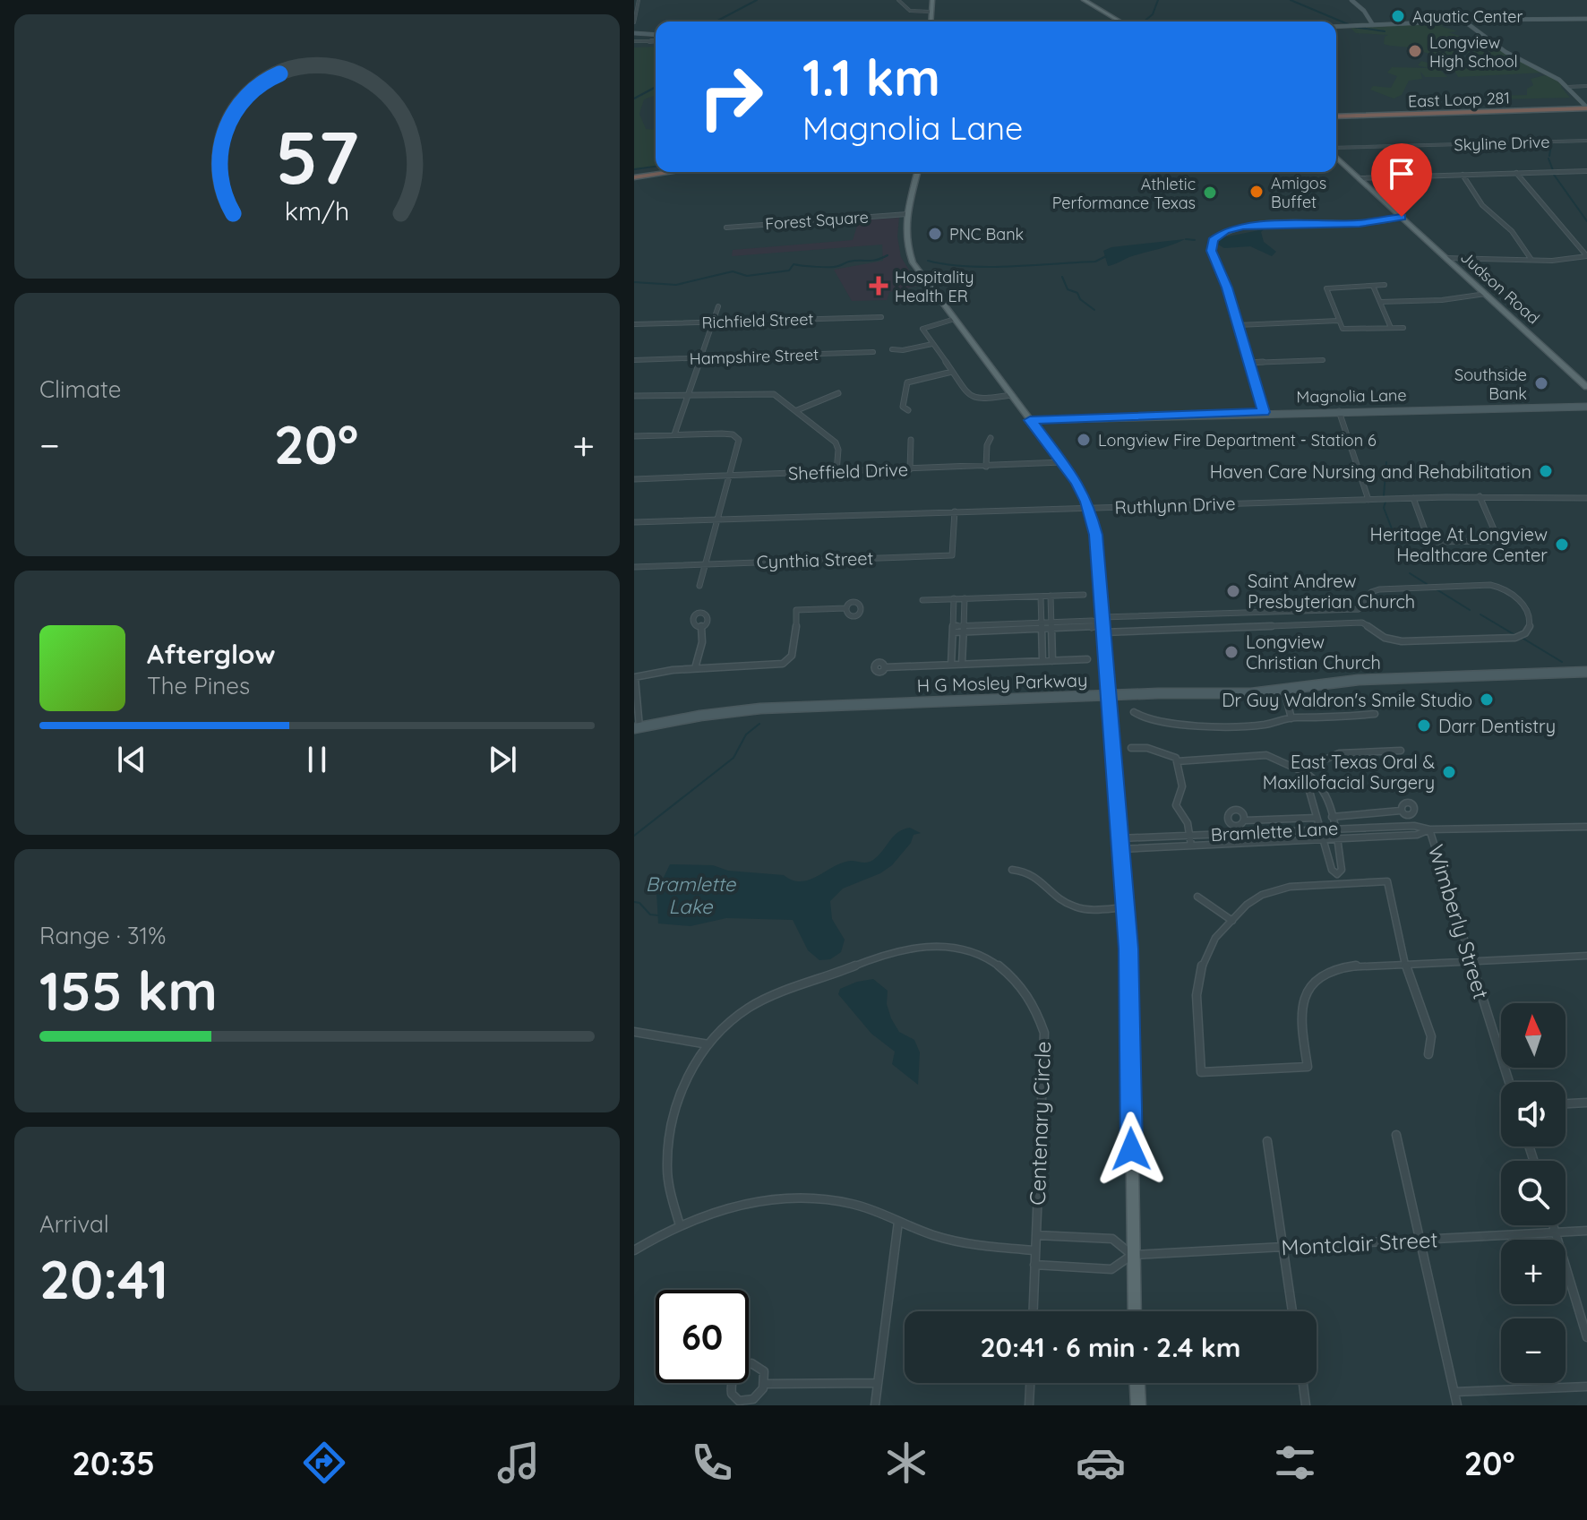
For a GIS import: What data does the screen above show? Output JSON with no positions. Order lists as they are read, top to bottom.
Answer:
{
  "streets": {
    "highway": ["East Loop 281"],
    "main road": ["Judson Road", "Magnolia Lane", "H G Mosley Parkway"],
    "street": [
      "Skyline Drive",
      "Forest Square",
      "Richfield Street",
      "Hampshire Street",
      "Sheffield Drive",
      "Ruthlynn Drive",
      "Cynthia Street",
      "Bramlette Lane",
      "Wimberly Street",
      "Centenary Circle",
      "Montclair Street"
    ]
  },
  "crossings": [
    ["Ruthlynn Drive", "Cynthia Street"],
    ["Bramlette Lane", "Wimberly Street"],
    ["Centenary Circle", "Montclair Street"]
  ],
  "water": ["Bramlette Lake"],
  "places": {
    "other": [
      "Aquatic Center",
      "Longview High School",
      "Amigos Buffet",
      "Athletic Performance Texas",
      "PNC Bank",
      "Southside Bank",
      "Longview Fire Department - Station 6",
      "Haven Care Nursing and Rehabilitation",
      "Heritage At Longview Healthcare Center",
      "Saint Andrew Presbyterian Church",
      "Longview Christian Church",
      "Dr Guy Waldron's Smile Studio",
      "Darr Dentistry",
      "East Texas Oral & Maxillofacial Surgery"
    ],
    "health": ["Hospitality Health ER"]
  },
  "north": "top",
  "page": {
    "turn": ["1.1 km", "Magnolia Lane"],
    "tile": [
      "Climate",
      ["Range · 31%", "155 km"],
      ["Arrival", "20:41"]
    ],
    "heat": ["−", "20°", "+"],
    "song": ["Afterglow", "The Pines"],
    "map_buttons": ["+", "−"],
    "limit": "60",
    "trip": "20:41 · 6 min · 2.4 km",
    "tabs": ["20:35", "20°"],
    "gauge": ["57", "km/h"]
  }
}
